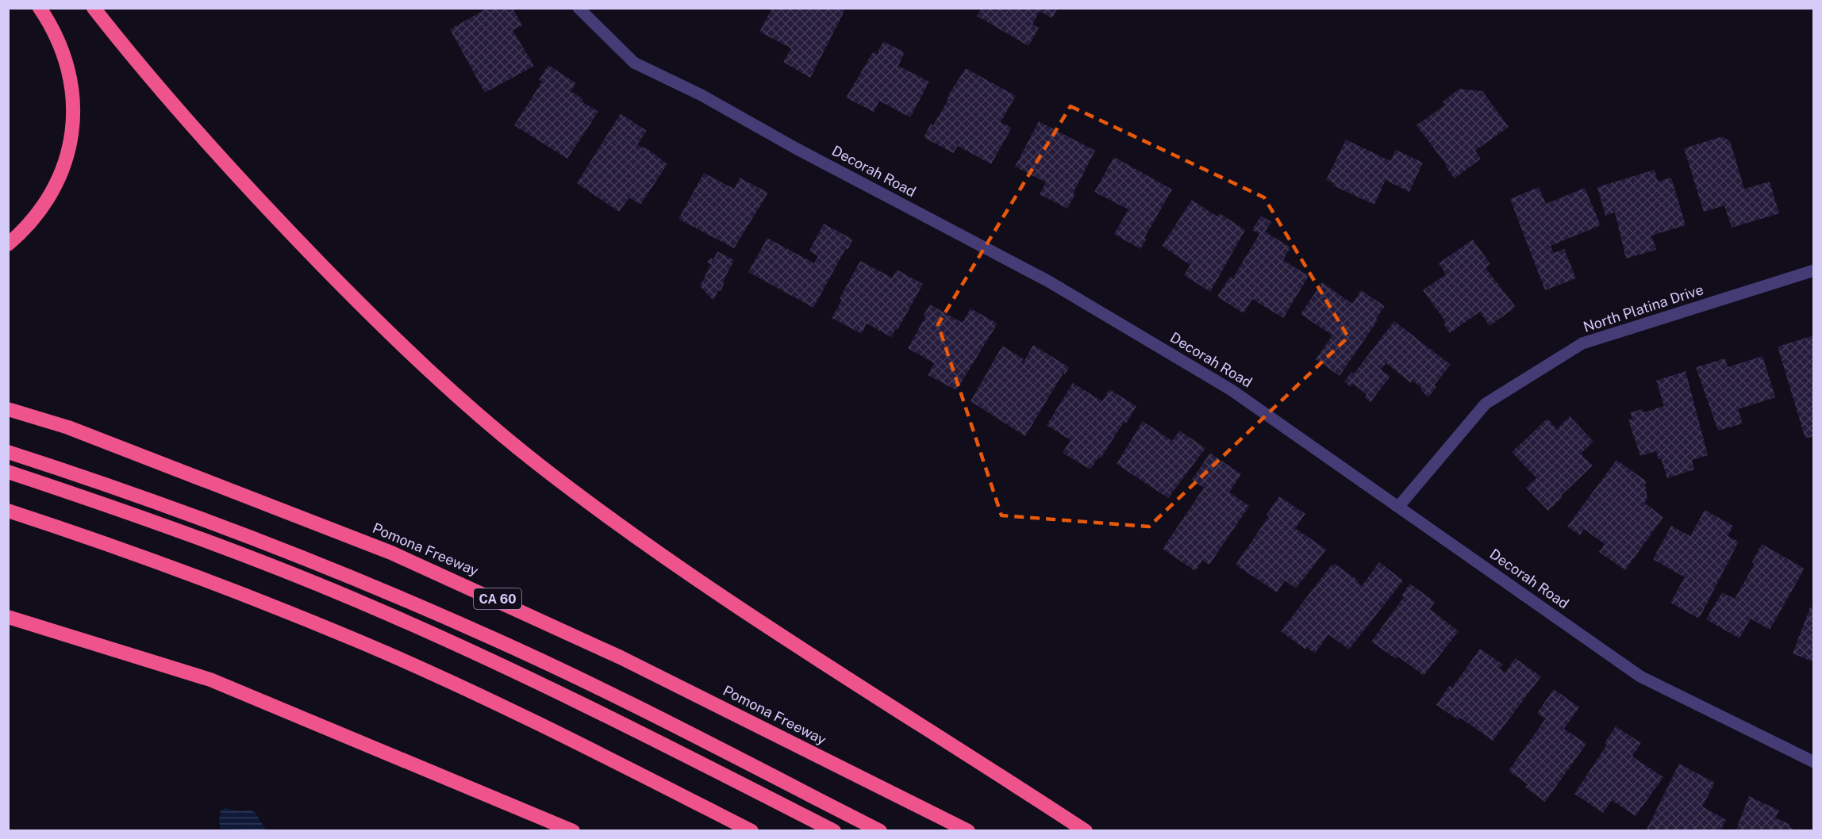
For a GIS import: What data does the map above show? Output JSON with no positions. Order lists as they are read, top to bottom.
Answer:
{
  "streets": {
    "highway": ["Pomona Freeway", "CA 60"],
    "street": ["Decorah Road", "North Platina Drive"]
  },
  "crossings": [
    ["Decorah Road", "North Platina Drive"]
  ]
}
